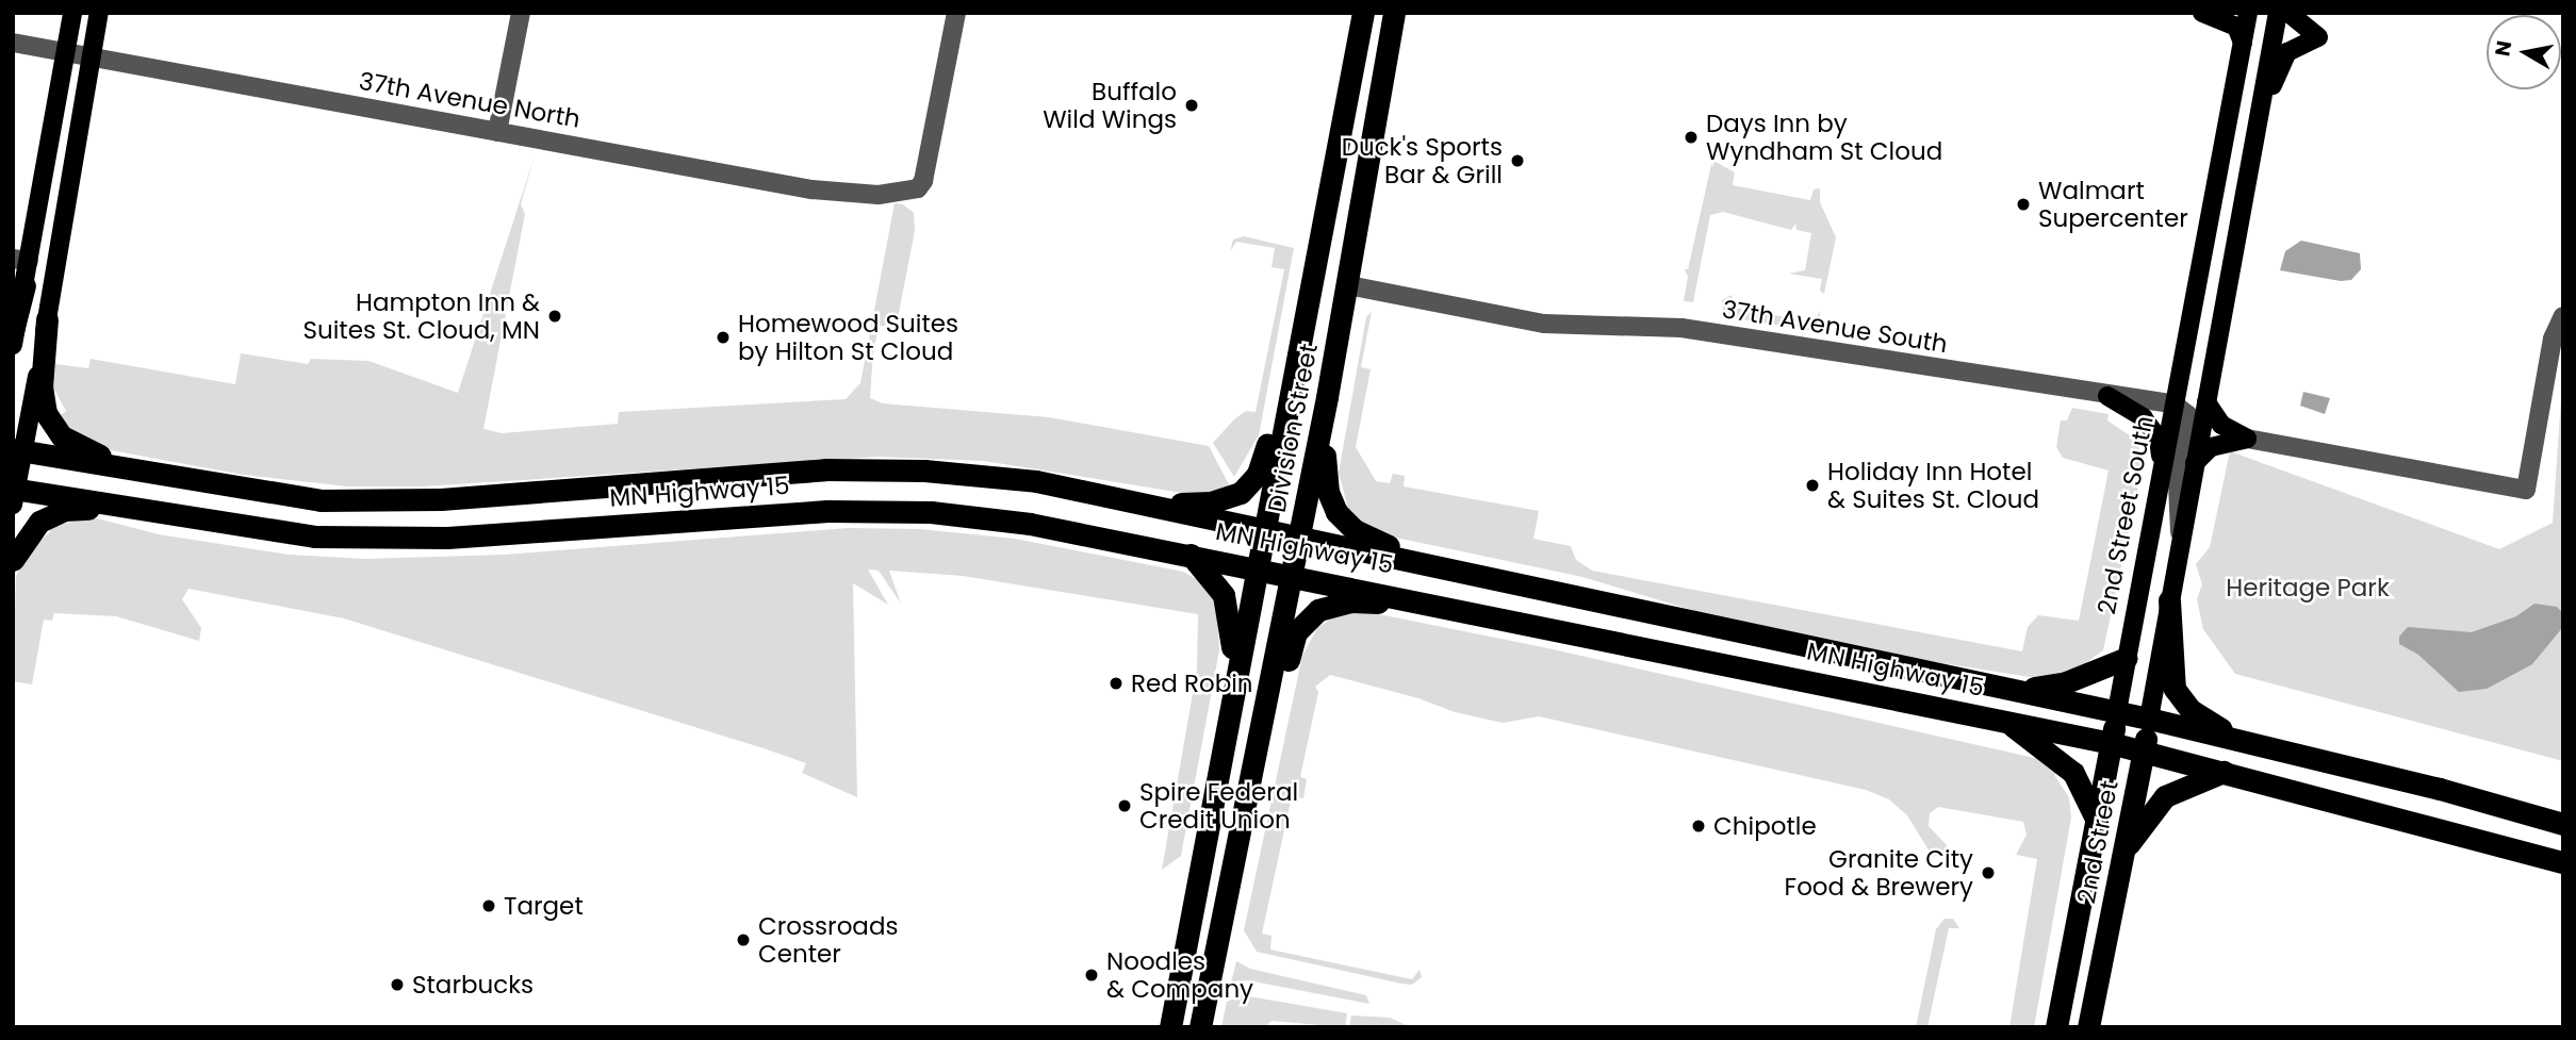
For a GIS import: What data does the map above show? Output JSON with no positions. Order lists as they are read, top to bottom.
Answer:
{
  "streets": {
    "highway": [
      "Division Street",
      "MN Highway 15",
      "2nd Street South",
      "2nd Street"
    ],
    "street": ["37th Avenue North", "37th Avenue South"]
  },
  "crossings": [
    ["37th Avenue South", "Division Street"],
    ["37th Avenue South", "2nd Street South"],
    ["Division Street", "MN Highway 15"],
    ["MN Highway 15", "2nd Street South"],
    ["MN Highway 15", "2nd Street"]
  ],
  "parks": ["Heritage Park"],
  "places": [
    "Buffalo Wild Wings",
    "Days Inn by Wyndham St Cloud",
    "Duck's Sports Bar & Grill",
    "Walmart Supercenter",
    "Hampton Inn & Suites St. Cloud, MN",
    "Homewood Suites by Hilton St Cloud",
    "Holiday Inn Hotel & Suites St. Cloud",
    "Red Robin",
    "Spire Federal Credit Union",
    "Chipotle",
    "Granite City Food & Brewery",
    "Target",
    "Crossroads Center",
    "Noodles & Company",
    "Starbucks"
  ],
  "north": "left"
}
